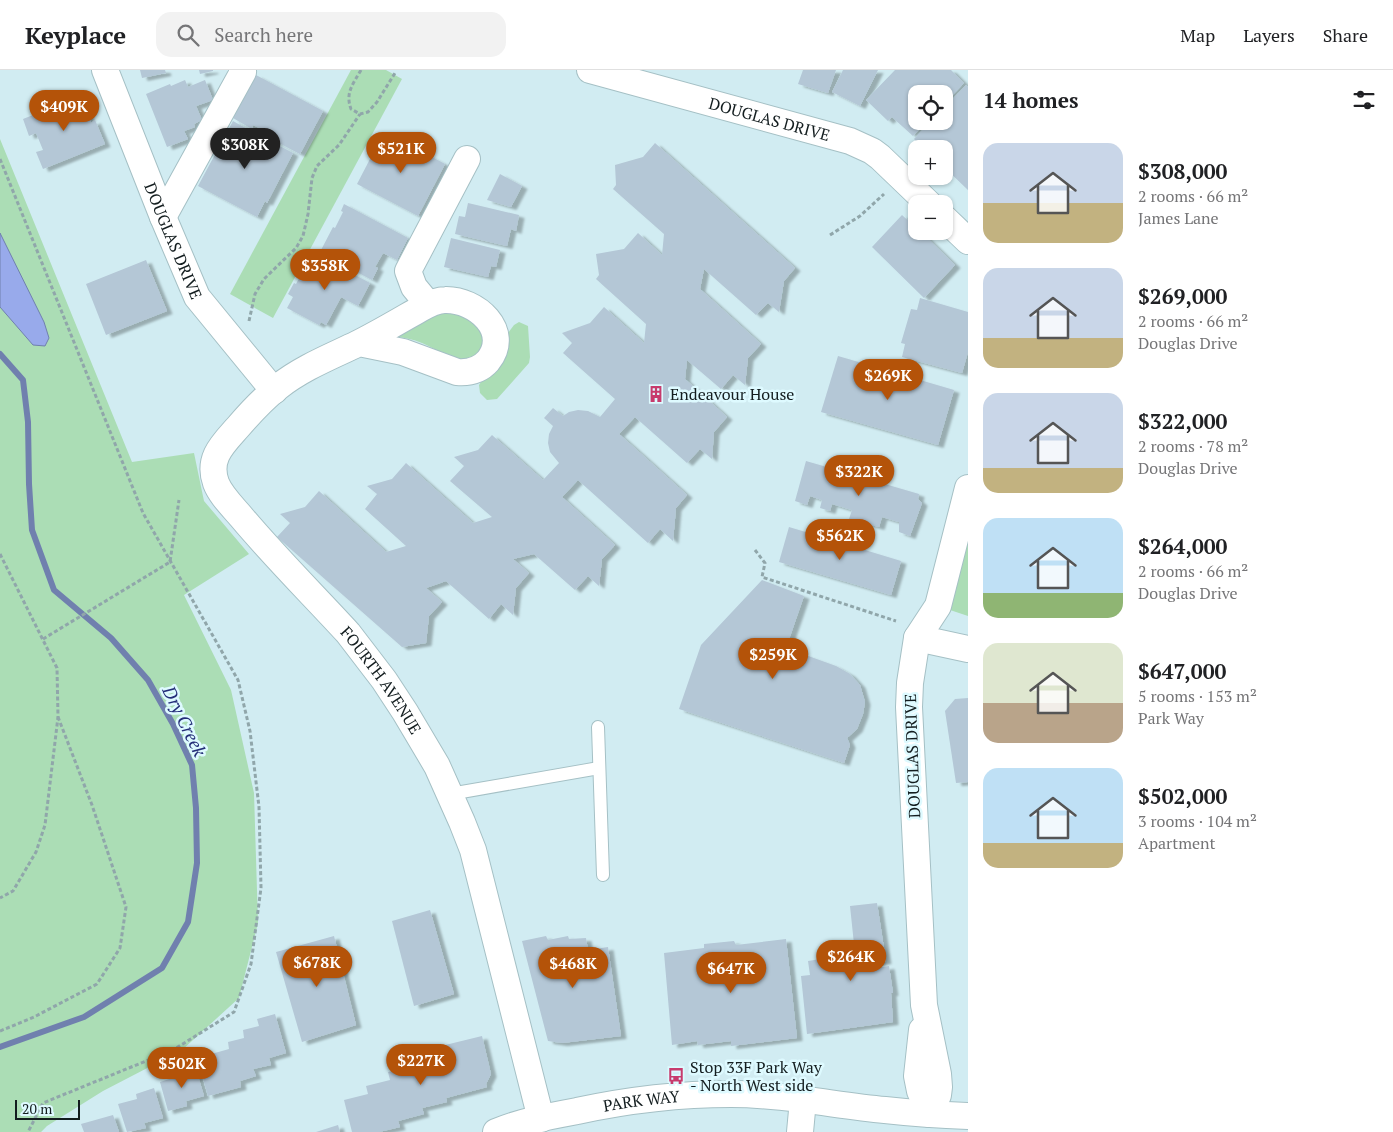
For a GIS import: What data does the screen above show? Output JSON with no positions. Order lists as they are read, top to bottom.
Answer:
{
  "streets": {
    "street": ["DOUGLAS DRIVE", "FOURTH AVENUE", "PARK WAY"]
  },
  "crossings": [
    ["DOUGLAS DRIVE", "FOURTH AVENUE"],
    ["DOUGLAS DRIVE", "PARK WAY"],
    ["FOURTH AVENUE", "PARK WAY"]
  ],
  "water": ["Dry Creek"],
  "places": {
    "building": ["Endeavour House"],
    "bus stop": ["Stop 33F Park Way - North West side"]
  },
  "scale_bar": "20 m",
  "page": {
    "header": "Keyplace",
    "search": "Search here",
    "nav": ["Map", "Layers", "Share"],
    "heading": "14 homes",
    "map_buttons": ["+", "−"],
    "price": [
      "$409K",
      "$308K",
      "$521K",
      "$358K",
      "$269K",
      "$322K",
      "$562K",
      "$259K",
      "$264K",
      "$678K",
      "$468K",
      "$647K",
      "$227K",
      "$502K"
    ],
    "list": [
      {
        "name": "$308,000",
        "note": "2 rooms · 66 m² · James Lane"
      },
      {
        "name": "$269,000",
        "note": "2 rooms · 66 m² · Douglas Drive"
      },
      {
        "name": "$322,000",
        "note": "2 rooms · 78 m² · Douglas Drive"
      },
      {
        "name": "$264,000",
        "note": "2 rooms · 66 m² · Douglas Drive"
      },
      {
        "name": "$647,000",
        "note": "5 rooms · 153 m² · Park Way"
      },
      {
        "name": "$502,000",
        "note": "3 rooms · 104 m² · Apartment"
      }
    ],
    "scale": "20 m"
  }
}
